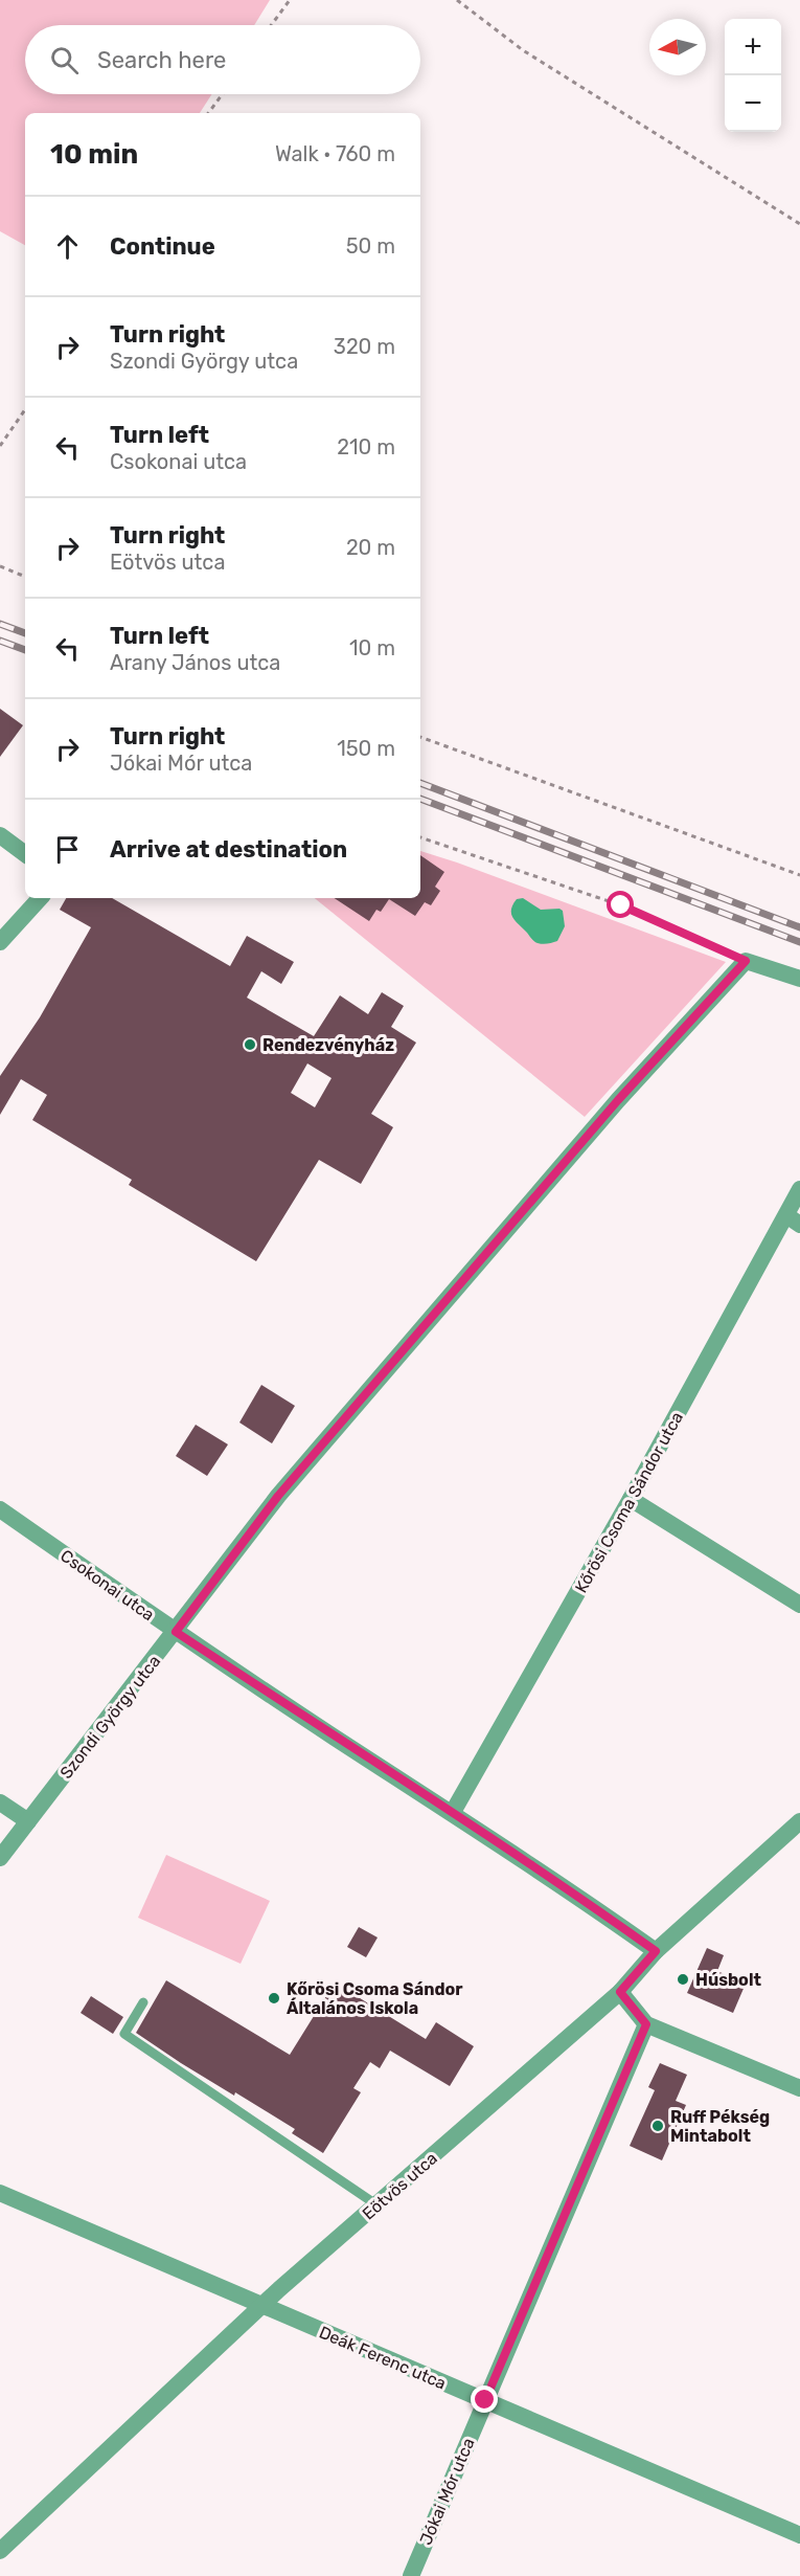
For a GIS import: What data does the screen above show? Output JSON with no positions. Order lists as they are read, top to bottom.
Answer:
{
  "streets": {
    "street": [
      "Kőrösi Csoma Sándor utca",
      "Csokonai utca",
      "Szondi György utca",
      "Eötvös utca",
      "Deák Ferenc utca",
      "Jókai Mór utca"
    ]
  },
  "crossings": [
    ["Kőrösi Csoma Sándor utca", "Csokonai utca"],
    ["Csokonai utca", "Szondi György utca"],
    ["Csokonai utca", "Eötvös utca"],
    ["Eötvös utca", "Deák Ferenc utca"],
    ["Deák Ferenc utca", "Jókai Mór utca"]
  ],
  "places": [
    "Rendezvényház",
    "Húsbolt",
    "Kőrösi Csoma Sándor Általános Iskola",
    "Ruff Pékség Mintabolt"
  ],
  "north": "left",
  "page": {
    "map_buttons": ["+", "−"],
    "search": "Search here",
    "heading": ["10 min", "Walk · 760 m"],
    "list": [
      ["Continue", "50 m"],
      ["Turn right", "Szondi György utca", "320 m"],
      ["Turn left", "Csokonai utca", "210 m"],
      ["Turn right", "Eötvös utca", "20 m"],
      ["Turn left", "Arany János utca", "10 m"],
      ["Turn right", "Jókai Mór utca", "150 m"],
      "Arrive at destination"
    ]
  }
}
